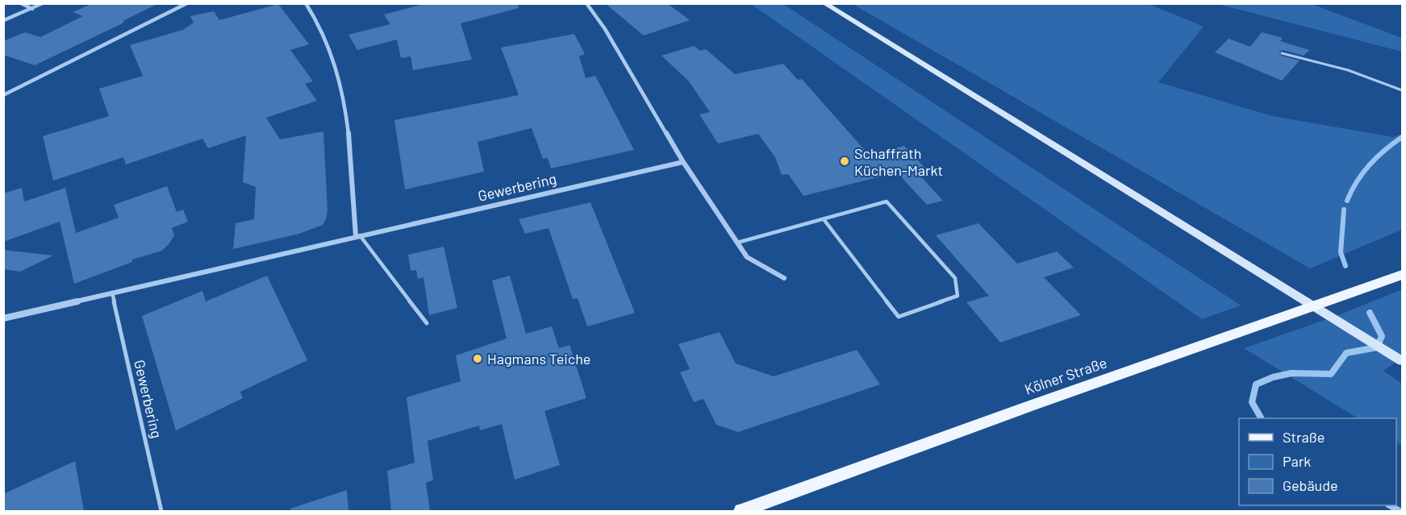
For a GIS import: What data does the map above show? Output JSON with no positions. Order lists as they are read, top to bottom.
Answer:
{
  "streets": {
    "main road": ["Kölner Straße"],
    "street": ["Gewerbering"]
  },
  "places": ["Schaffrath Küchen-Markt", "Hagmans Teiche"],
  "legend": ["Straße", "Park", "Gebäude"]
}
